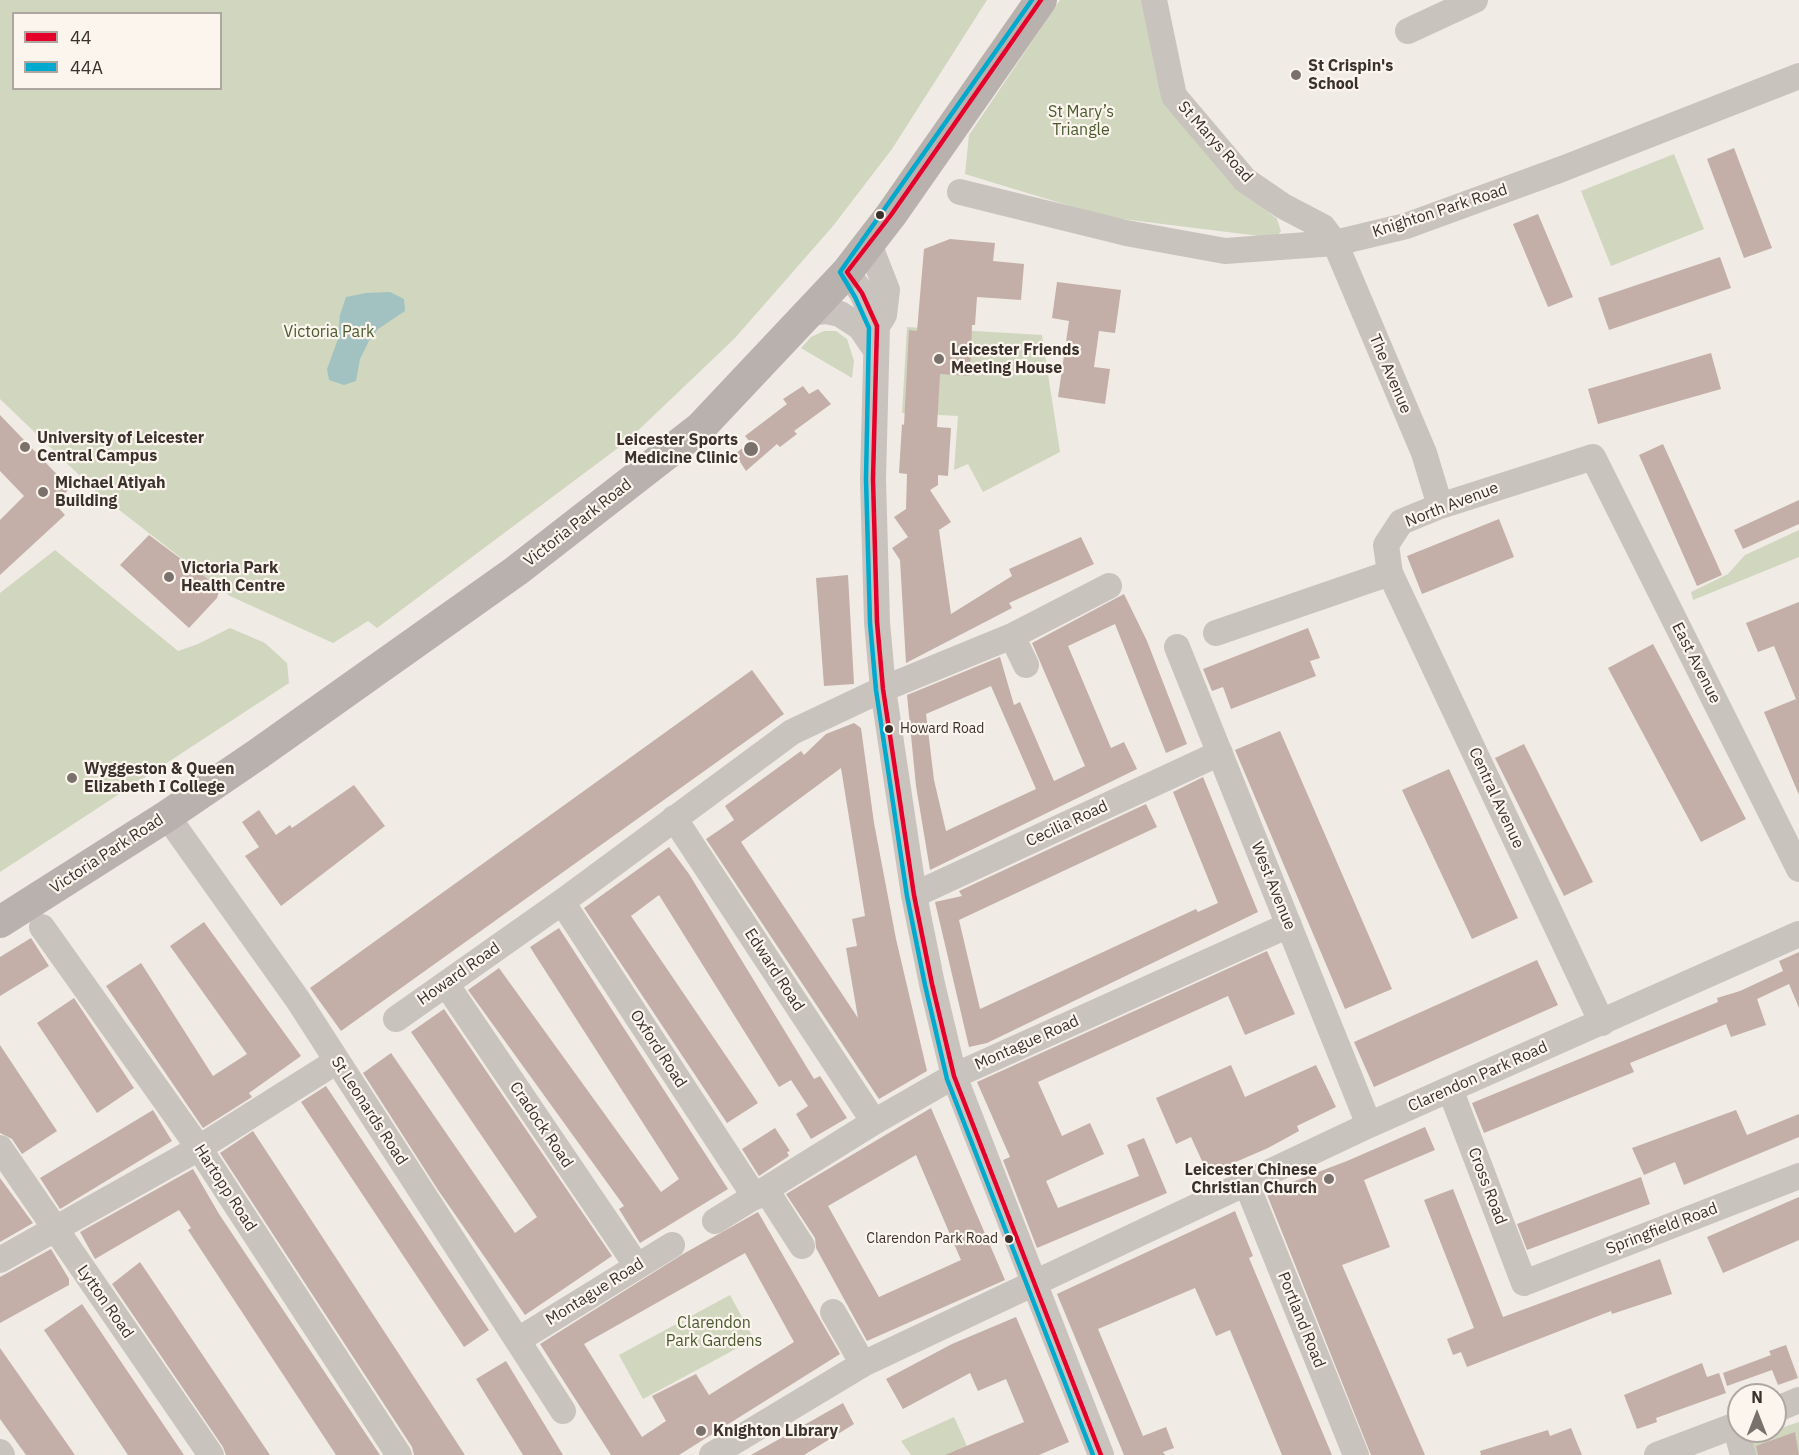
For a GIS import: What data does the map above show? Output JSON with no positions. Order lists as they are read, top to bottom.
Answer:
{
  "streets": {
    "main road": ["Victoria Park Road"],
    "street": [
      "St Marys Road",
      "Knighton Park Road",
      "The Avenue",
      "North Avenue",
      "East Avenue",
      "Central Avenue",
      "Cecilia Road",
      "West Avenue",
      "Edward Road",
      "Howard Road",
      "Montague Road",
      "Oxford Road",
      "Clarendon Park Road",
      "St Leonards Road",
      "Cradock Road",
      "Cross Road",
      "Hartopp Road",
      "Springfield Road",
      "Lytton Road",
      "Portland Road"
    ]
  },
  "crossings": [
    ["St Marys Road", "Knighton Park Road"],
    ["St Marys Road", "The Avenue"],
    ["Knighton Park Road", "The Avenue"],
    ["The Avenue", "North Avenue"],
    ["North Avenue", "East Avenue"],
    ["North Avenue", "Central Avenue"],
    ["Victoria Park Road", "St Leonards Road"],
    ["Central Avenue", "Clarendon Park Road"],
    ["Cecilia Road", "West Avenue"],
    ["West Avenue", "Montague Road"],
    ["West Avenue", "Clarendon Park Road"],
    ["Edward Road", "Howard Road"],
    ["Edward Road", "Montague Road"],
    ["Howard Road", "Oxford Road"],
    ["Howard Road", "Cradock Road"],
    ["Montague Road", "Oxford Road"],
    ["Montague Road", "St Leonards Road"],
    ["Montague Road", "Cradock Road"],
    ["Clarendon Park Road", "Cross Road"],
    ["Clarendon Park Road", "Portland Road"],
    ["Cross Road", "Springfield Road"]
  ],
  "parks": ["St Mary’s Triangle", "Victoria Park", "Clarendon Park Gardens"],
  "places": [
    "St Crispin's School",
    "Leicester Friends Meeting House",
    "University of Leicester Central Campus",
    "Leicester Sports Medicine Clinic",
    "Michael Atiyah Building",
    "Victoria Park Health Centre",
    "Howard Road",
    "Wyggeston & Queen Elizabeth I College",
    "Leicester Chinese Christian Church",
    "Clarendon Park Road",
    "Knighton Library"
  ],
  "lines": ["transit line 44", "transit line 44A"],
  "legend": ["44", "44A"],
  "north": "top"
}
